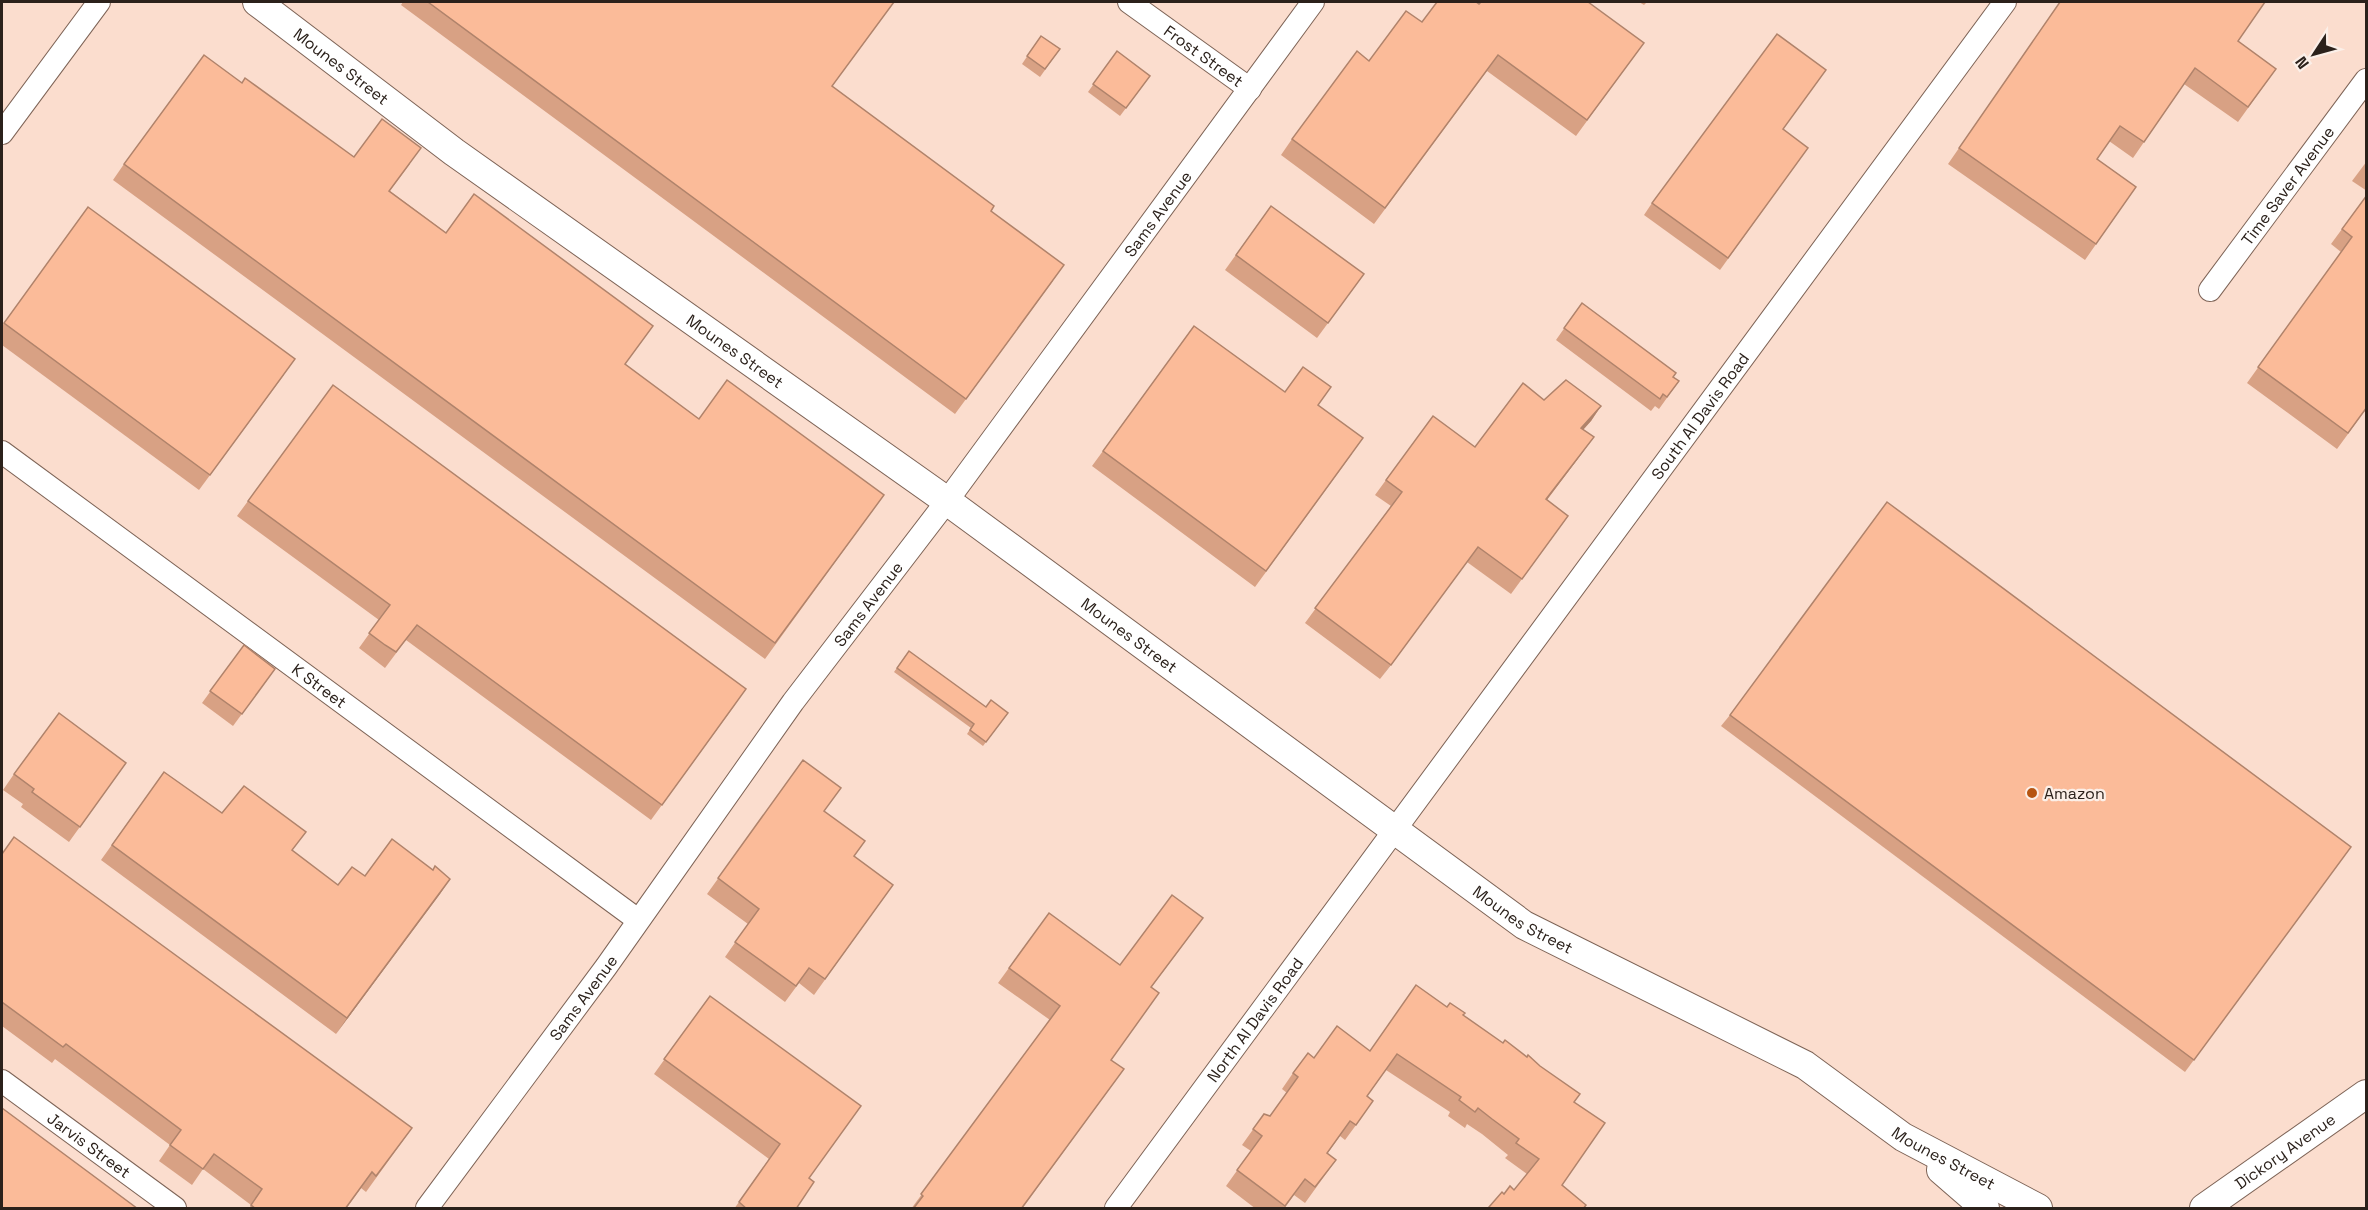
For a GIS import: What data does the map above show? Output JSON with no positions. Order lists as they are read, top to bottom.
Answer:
{
  "streets": {
    "main road": ["Mounes Street", "Dickory Avenue"],
    "street": [
      "Frost Street",
      "Time Saver Avenue",
      "Sams Avenue",
      "South Al Davis Road",
      "K Street",
      "North Al Davis Road",
      "Jarvis Street"
    ]
  },
  "crossings": [
    ["Frost Street", "Sams Avenue"],
    ["Mounes Street", "Sams Avenue"],
    ["Mounes Street", "South Al Davis Road"],
    ["Mounes Street", "North Al Davis Road"],
    ["Sams Avenue", "K Street"],
    ["South Al Davis Road", "North Al Davis Road"]
  ],
  "places": ["Amazon"],
  "north": "bottom left"
}
